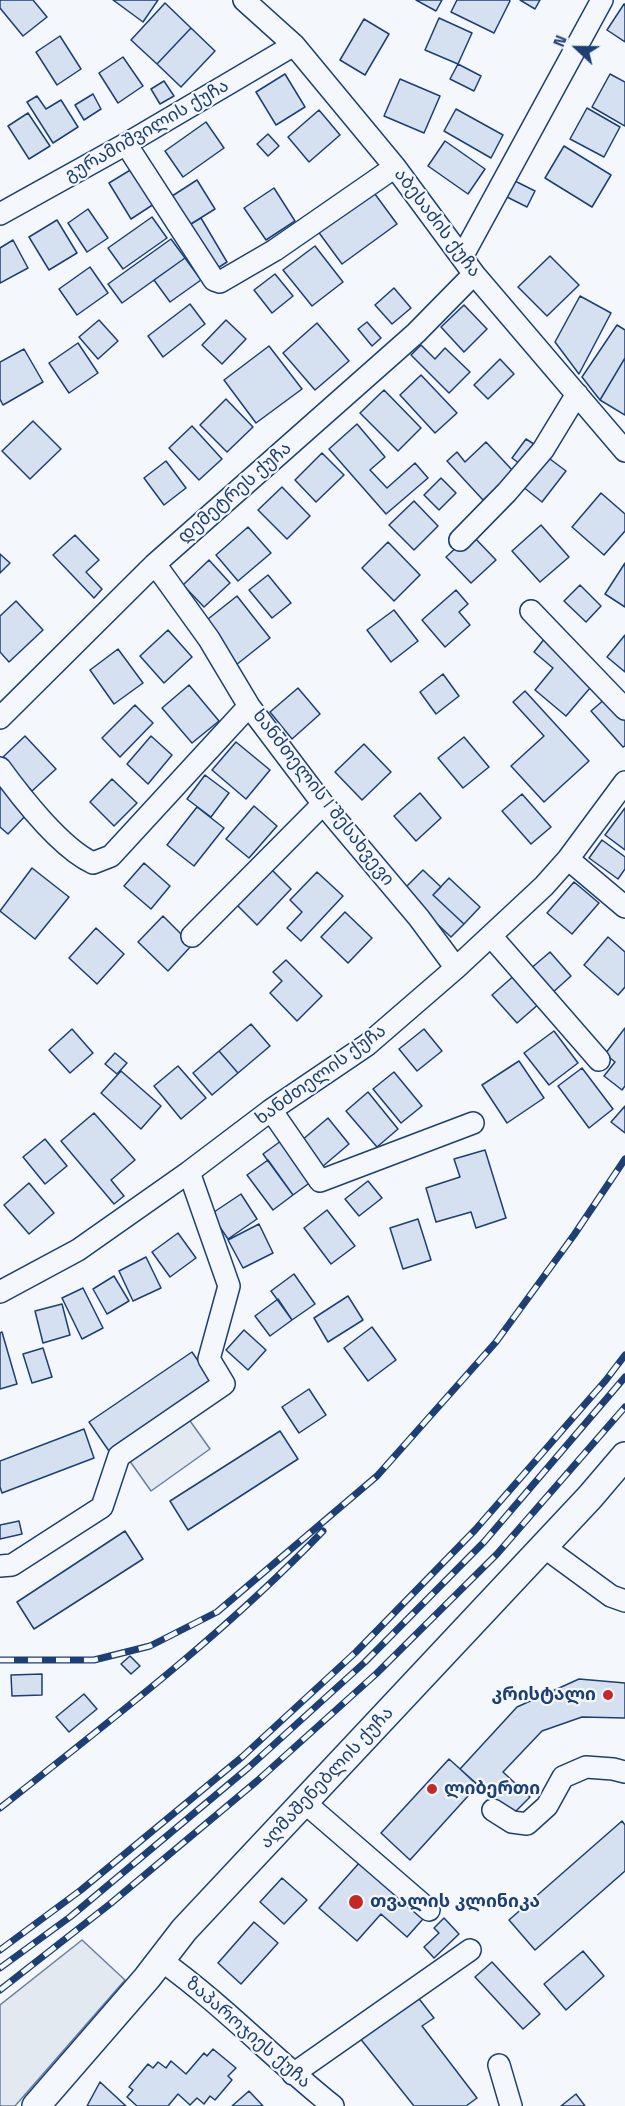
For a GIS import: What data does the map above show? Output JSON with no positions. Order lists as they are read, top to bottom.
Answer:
{
  "streets": {
    "main road": ["აღმაშენებლის ქუჩა"],
    "street": [
      "გურამიშვილის ქუჩა",
      "აბესაძის ქუჩა",
      "დემეტრეს ქუჩა",
      "ხანძთელის I შესახვევი",
      "ხანძთელის ქუჩა",
      "ზაპაროჯიეს ქუჩა"
    ]
  },
  "crossings": [
    ["გურამიშვილის ქუჩა", "აბესაძის ქუჩა"],
    ["აბესაძის ქუჩა", "დემეტრეს ქუჩა"],
    ["დემეტრეს ქუჩა", "ხანძთელის I შესახვევი"],
    ["ხანძთელის I შესახვევი", "ხანძთელის ქუჩა"],
    ["აღმაშენებლის ქუჩა", "ზაპაროჯიეს ქუჩა"]
  ],
  "places": ["კრისტალი", "ლიბერთი", "თვალის კლინიკა"],
  "north": "left"
}
